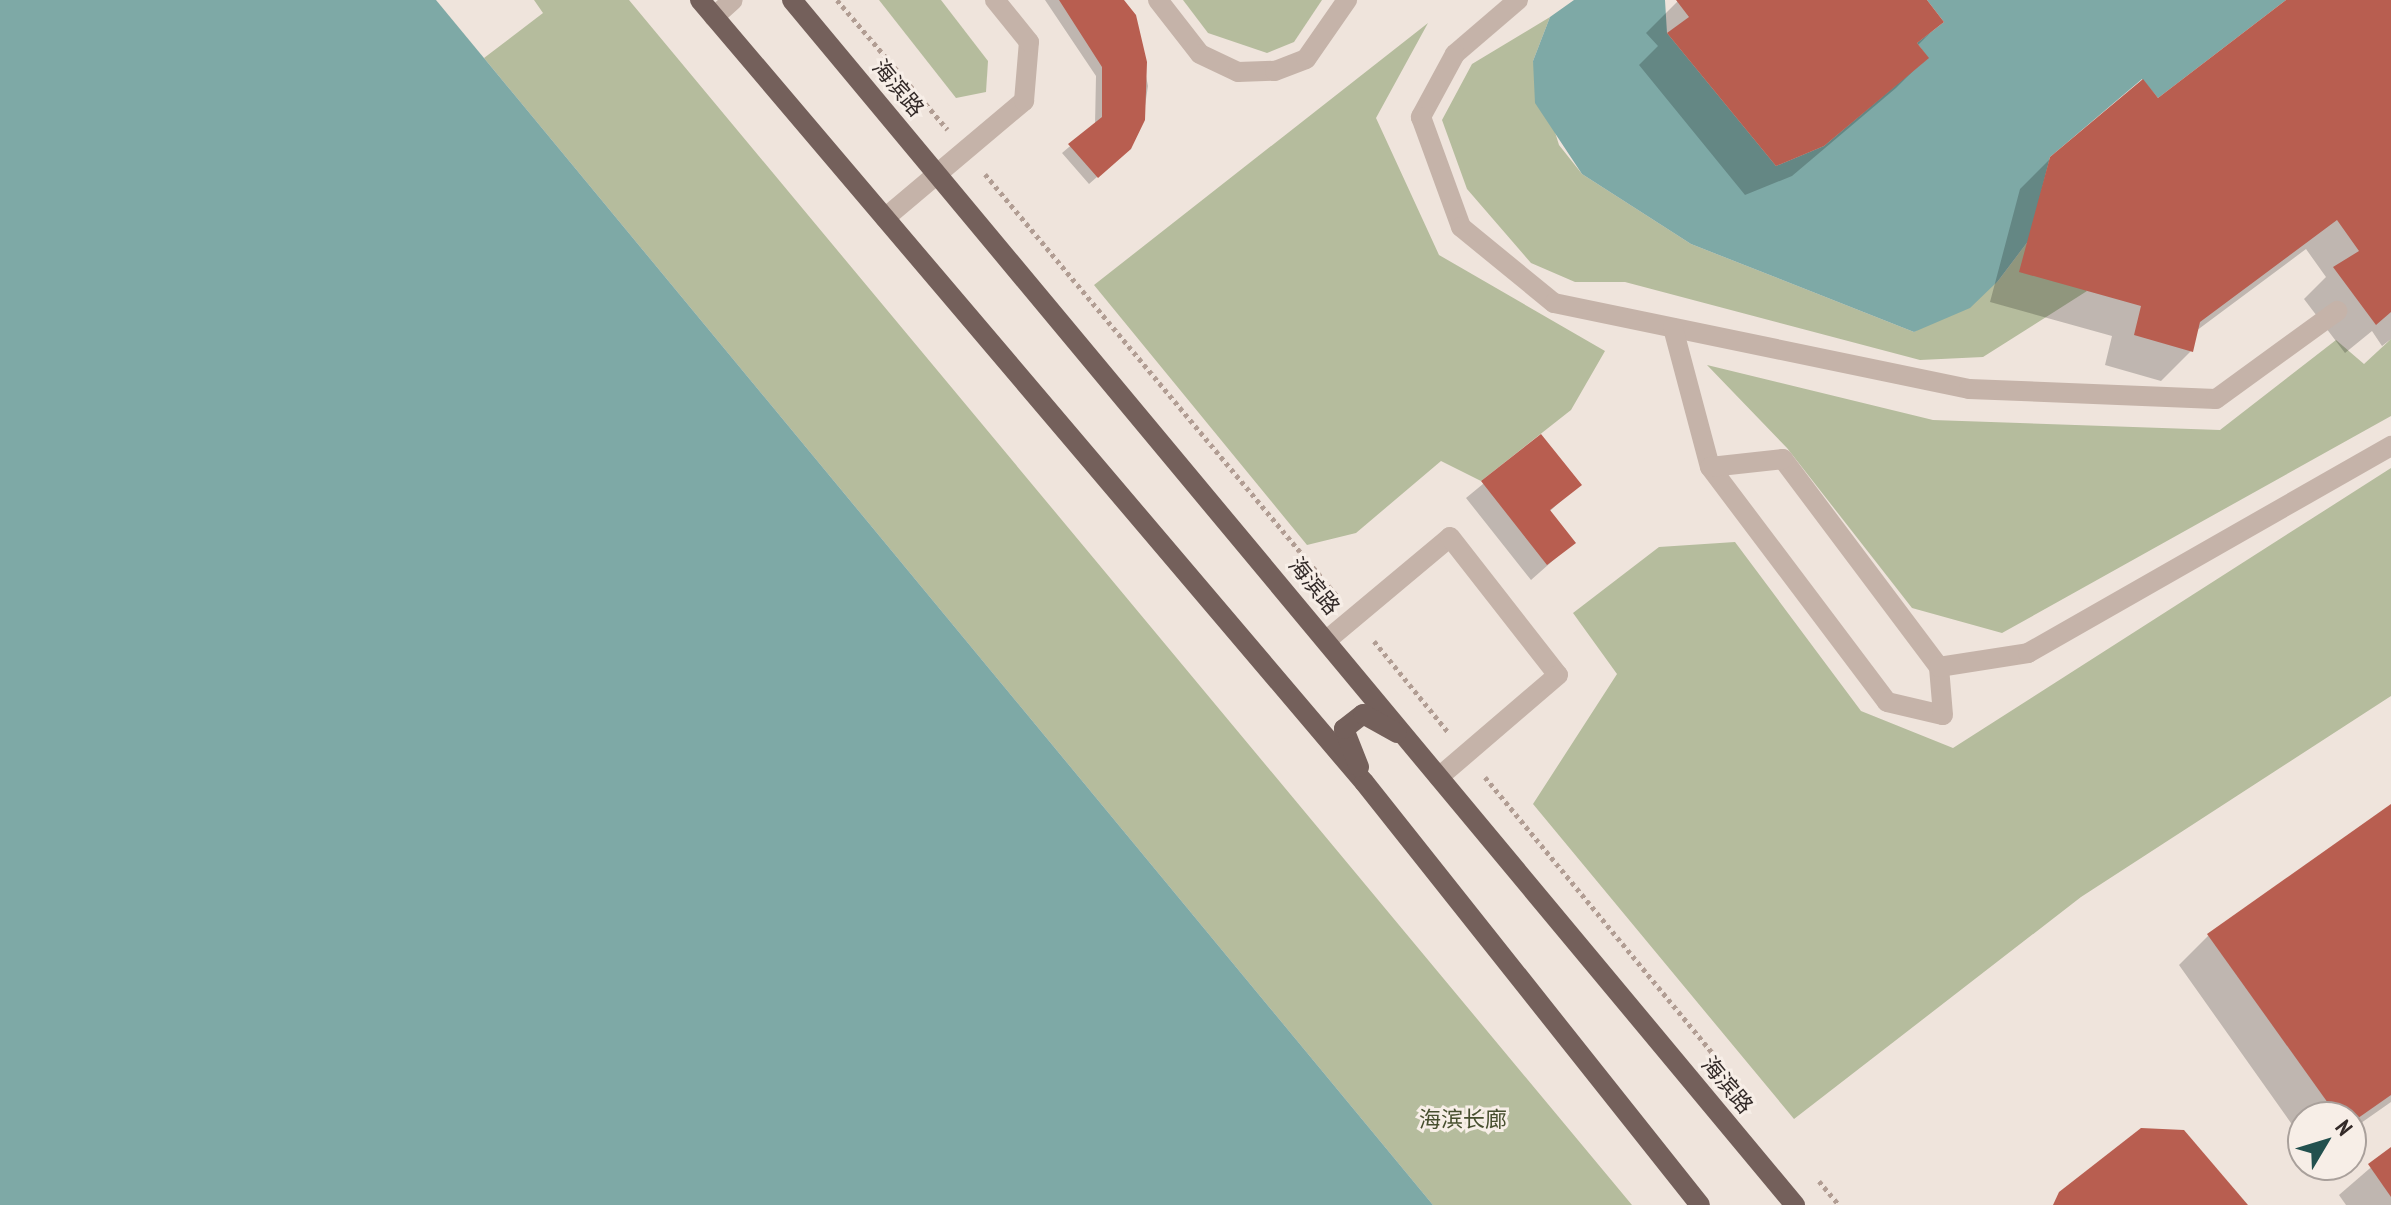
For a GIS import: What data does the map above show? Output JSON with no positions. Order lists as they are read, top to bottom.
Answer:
{
  "streets": {
    "main road": ["海滨路"]
  },
  "parks": ["海滨长廊"],
  "north": "top right"
}
